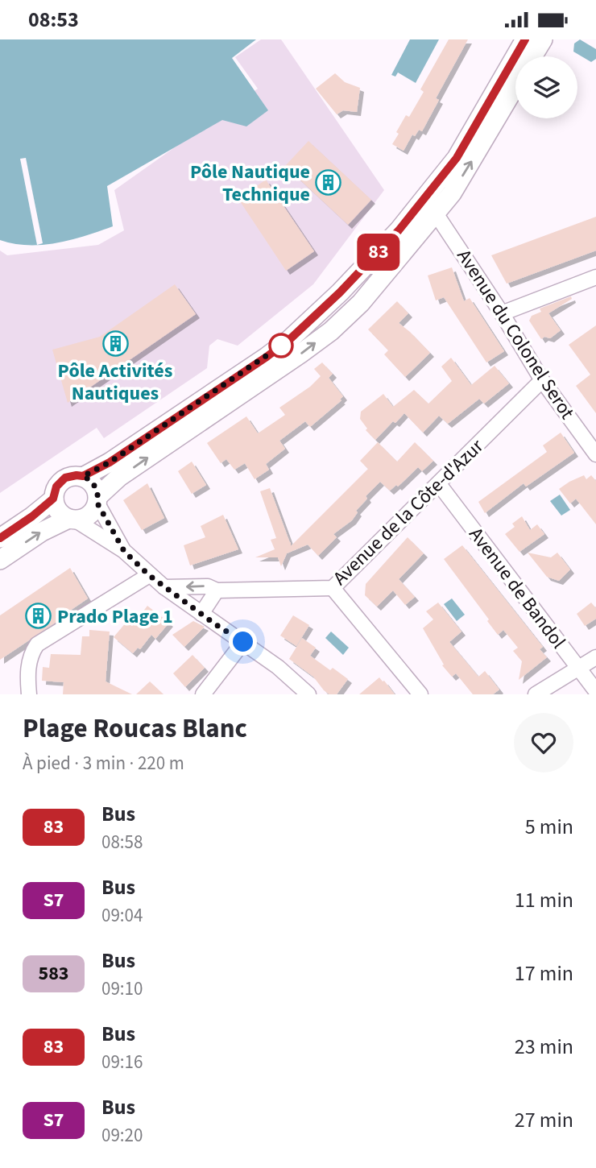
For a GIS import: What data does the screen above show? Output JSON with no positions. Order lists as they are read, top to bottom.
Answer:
{
  "streets": {
    "street": ["Avenue du Colonel Serot", "Avenue de la Côte-d'Azur", "Avenue de Bandol"]
  },
  "crossings": [
    ["Avenue du Colonel Serot", "Avenue de la Côte-d'Azur"],
    ["Avenue de la Côte-d'Azur", "Avenue de Bandol"]
  ],
  "places": {
    "building": ["Pôle Nautique Technique", "Pôle Activités Nautiques", "Prado Plage 1"]
  },
  "lines": ["bus line 83"],
  "page": {
    "status": "08:53",
    "on_map": "83",
    "heading": ["Plage Roucas Blanc", "À pied · 3 min · 220 m"],
    "list": [
      {
        "mark": "83",
        "name": "Bus",
        "note": "08:58",
        "value": "5 min"
      },
      {
        "mark": "S7",
        "name": "Bus",
        "note": "09:04",
        "value": "11 min"
      },
      {
        "mark": "583",
        "name": "Bus",
        "note": "09:10",
        "value": "17 min"
      },
      {
        "mark": "83",
        "name": "Bus",
        "note": "09:16",
        "value": "23 min"
      },
      {
        "mark": "S7",
        "name": "Bus",
        "note": "09:20",
        "value": "27 min"
      }
    ]
  }
}
